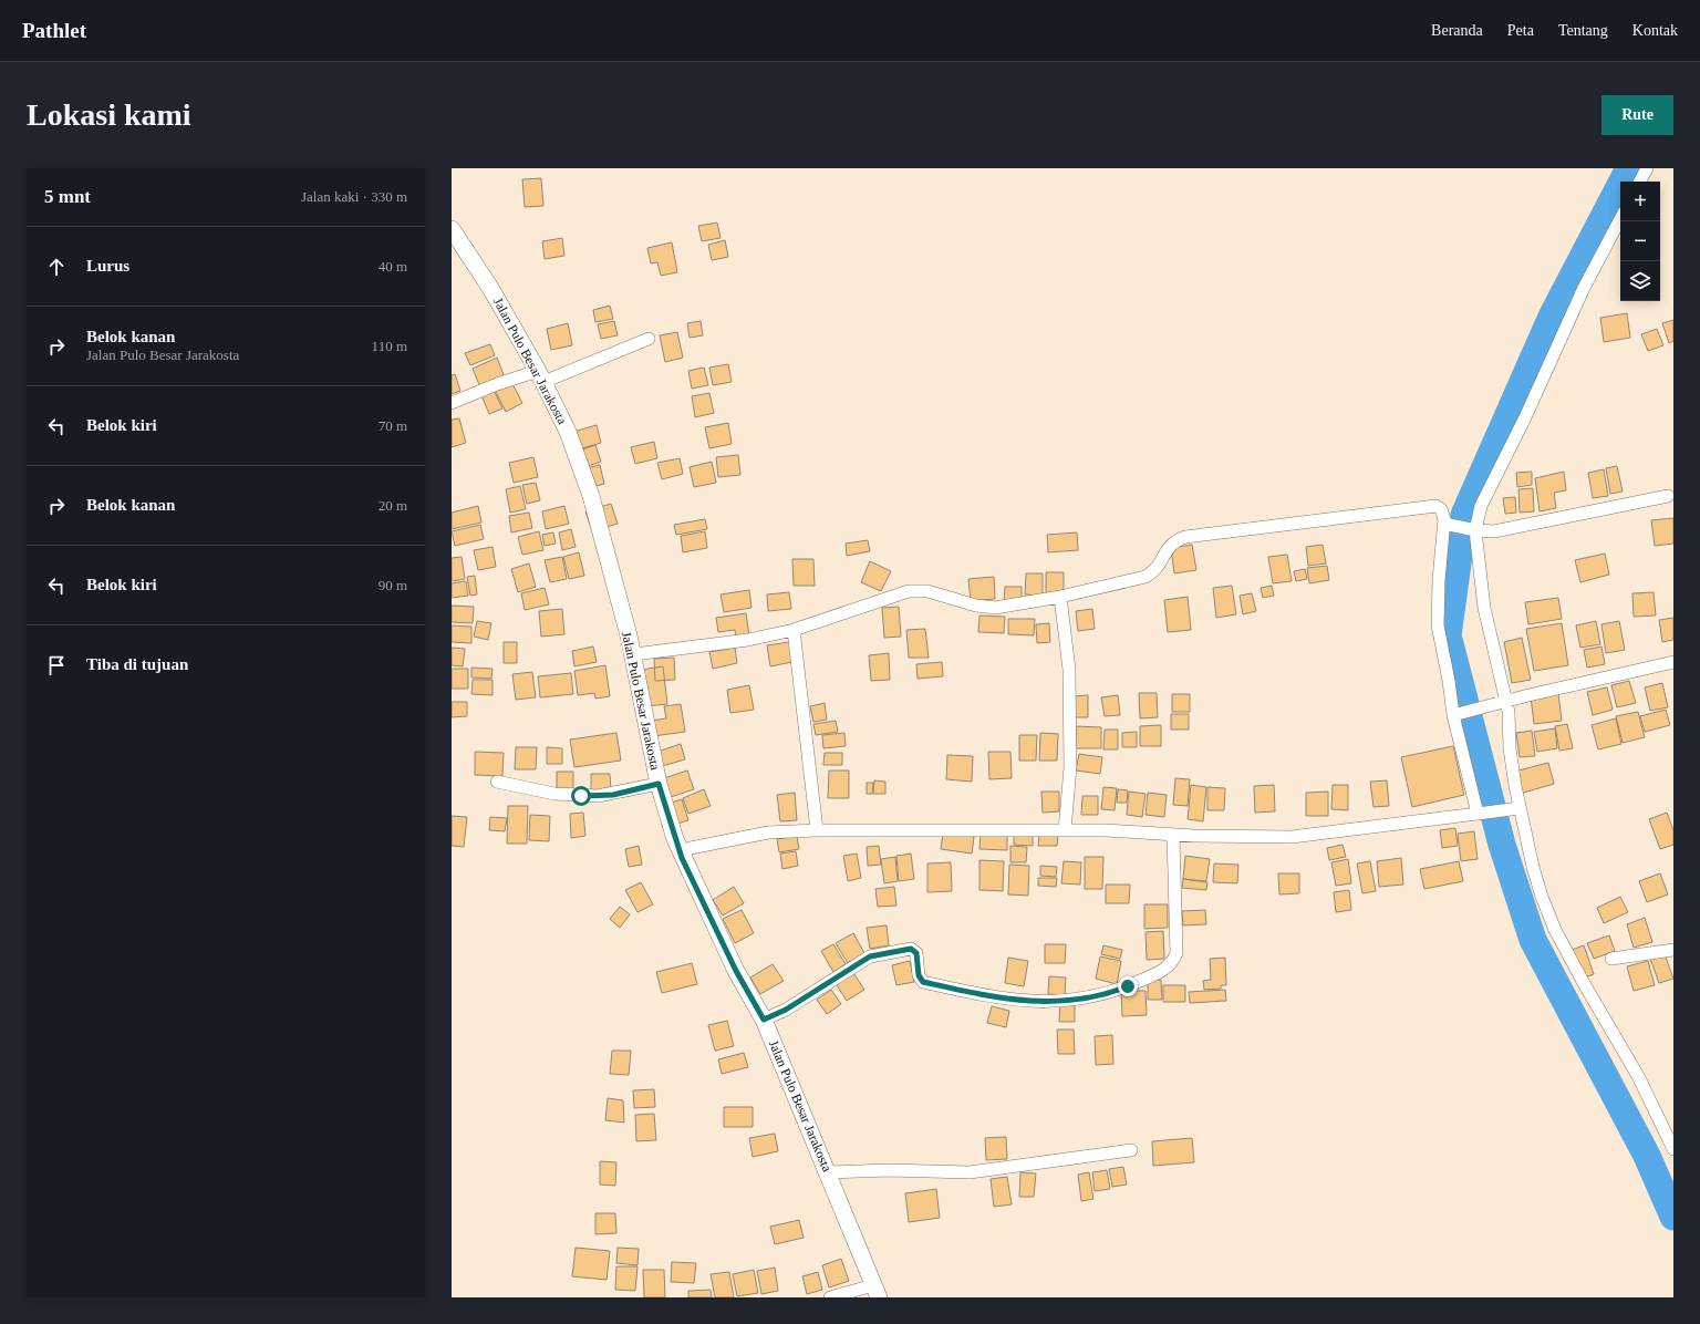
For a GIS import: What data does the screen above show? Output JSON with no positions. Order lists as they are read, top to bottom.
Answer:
{
  "streets": {
    "street": ["Jalan Pulo Besar Jarakosta"]
  },
  "page": {
    "header": "Pathlet",
    "nav": [
      "Beranda",
      "Peta",
      "Tentang",
      "Kontak"
    ],
    "buttons": "Rute",
    "title": "Lokasi kami",
    "heading": ["5 mnt", "Jalan kaki · 330 m"],
    "map_buttons": ["+", "−"],
    "list": [
      ["Lurus", "40 m"],
      ["Belok kanan", "Jalan Pulo Besar Jarakosta", "110 m"],
      ["Belok kiri", "70 m"],
      ["Belok kanan", "20 m"],
      ["Belok kiri", "90 m"],
      "Tiba di tujuan"
    ]
  }
}
